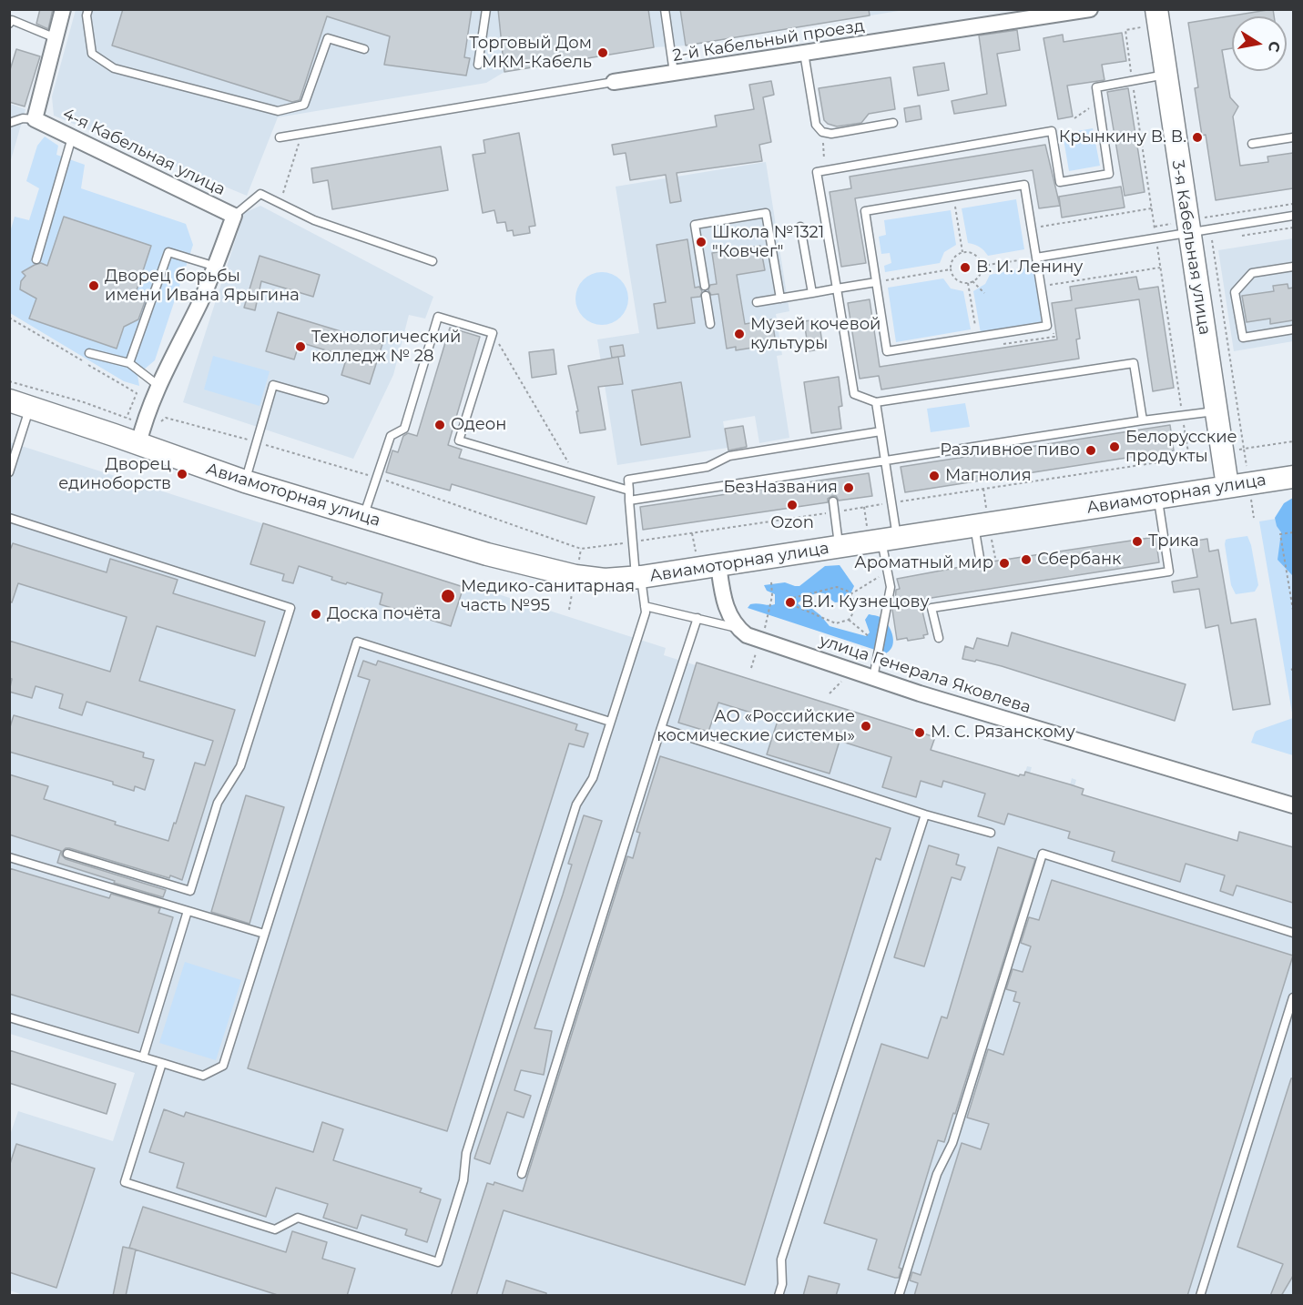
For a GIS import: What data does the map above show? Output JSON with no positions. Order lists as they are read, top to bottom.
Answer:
{
  "streets": {
    "street": [
      "2-й Кабельный проезд",
      "4-я Кабельная улица",
      "3-я Кабельная улица",
      "Авиамоторная улица",
      "улица Генерала Яковлева"
    ]
  },
  "crossings": [
    ["4-я Кабельная улица", "Авиамоторная улица"],
    ["3-я Кабельная улица", "Авиамоторная улица"]
  ],
  "places": [
    "Торговый Дом МКМ-Кабель",
    "Крынкину В. В.",
    "Школа №1321 \"Ковчег\"",
    "В. И. Ленину",
    "Дворец борьбы имени Ивана Ярыгина",
    "Музей кочевой культуры",
    "Технологический колледж № 28",
    "Одеон",
    "Белорусские продукты",
    "Разливное пиво",
    "Дворец единоборств",
    "Магнолия",
    "БезНазвания",
    "Ozon",
    "Трика",
    "Сбербанк",
    "Ароматный мир",
    "Медико-санитарная часть №95",
    "В.И. Кузнецову",
    "Доска почёта",
    "АО «Российские космические системы»",
    "М. С. Рязанскому"
  ],
  "north": "right"
}
